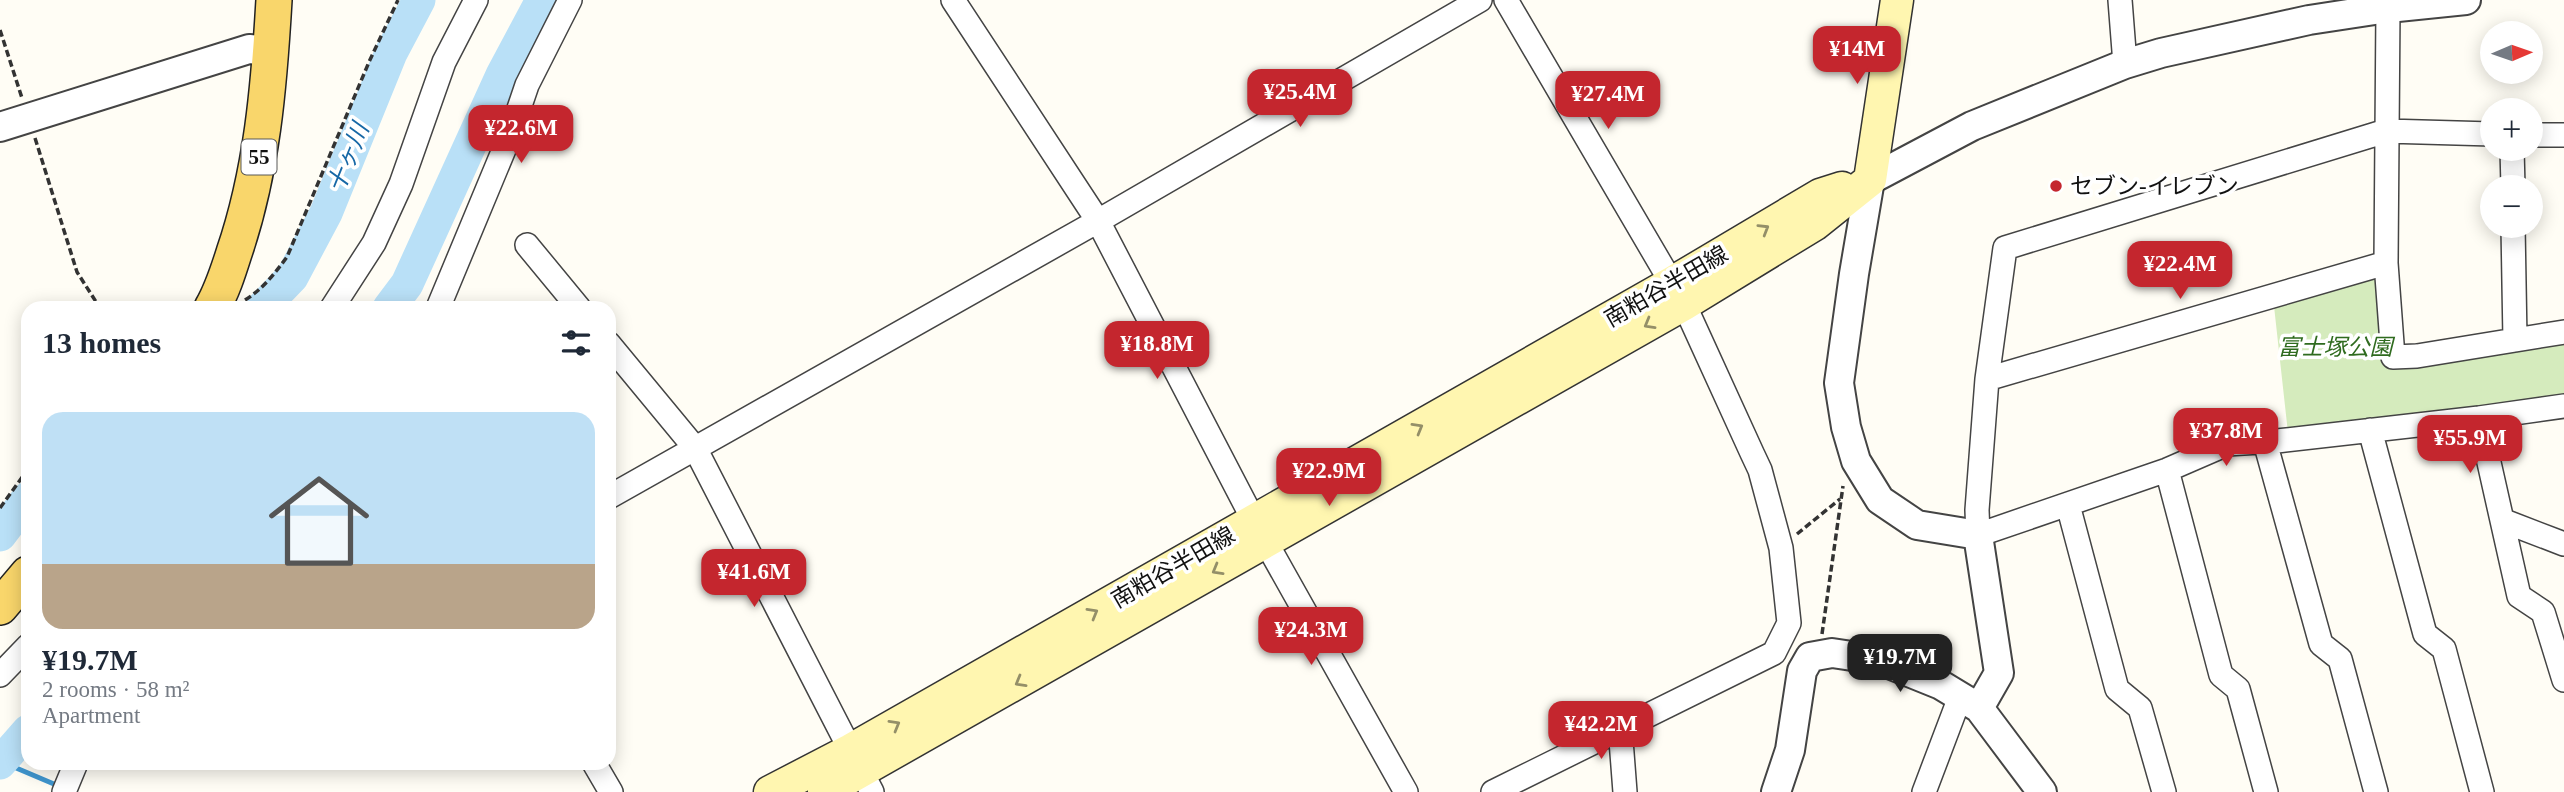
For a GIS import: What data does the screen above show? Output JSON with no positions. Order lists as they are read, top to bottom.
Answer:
{
  "streets": {
    "main road": ["55", "南粕谷半田線"]
  },
  "water": ["十ヶ川"],
  "parks": ["富士塚公園"],
  "places": ["セブン-イレブン"],
  "north": "right",
  "page": {
    "map_buttons": ["+", "−"],
    "price": [
      "¥14M",
      "¥25.4M",
      "¥27.4M",
      "¥22.6M",
      "¥22.4M",
      "¥18.8M",
      "¥37.8M",
      "¥55.9M",
      "¥22.9M",
      "¥41.6M",
      "¥24.3M",
      "¥19.7M",
      "¥42.2M"
    ],
    "heading": "13 homes",
    "list": [
      {
        "name": "¥19.7M",
        "note": "2 rooms · 58 m² · Apartment"
      }
    ]
  }
}
